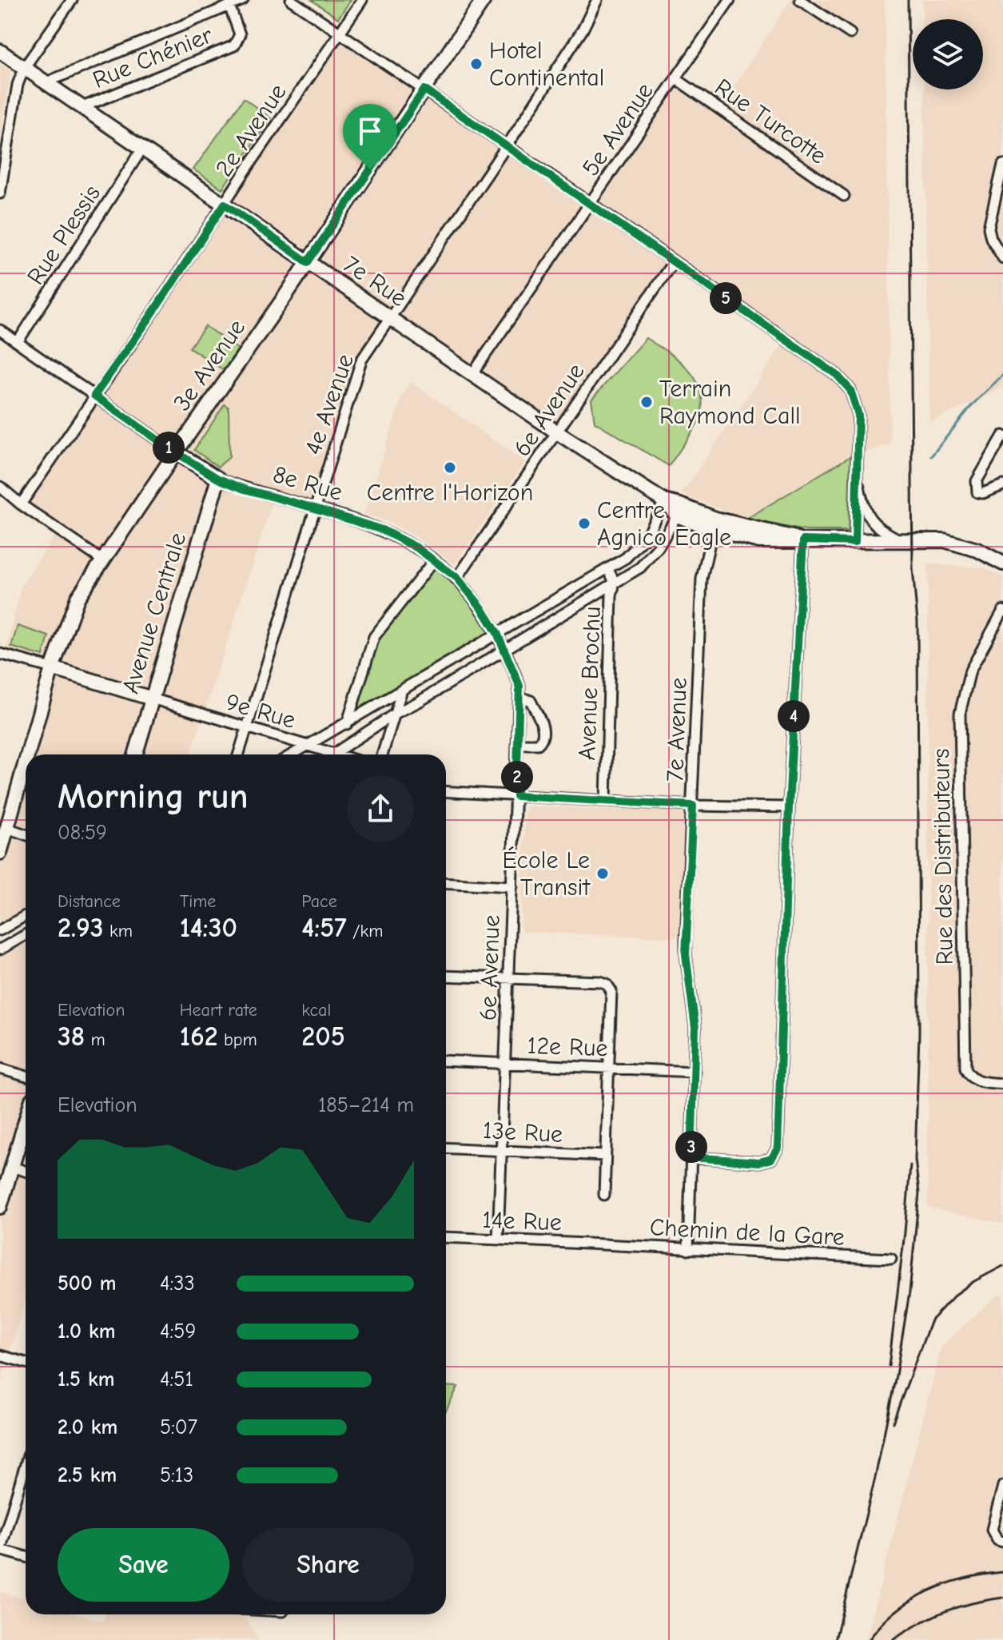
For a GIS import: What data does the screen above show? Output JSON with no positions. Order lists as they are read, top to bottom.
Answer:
{
  "streets": {
    "main road": [
      "7e Rue",
      "3e Avenue",
      "8e Rue",
      "Avenue Centrale"
    ],
    "street": [
      "Rue Chénier",
      "Rue Turcotte",
      "5e Avenue",
      "2e Avenue",
      "Rue Plessis",
      "4e Avenue",
      "6e Avenue",
      "Avenue Brochu",
      "9e Rue",
      "7e Avenue",
      "Rue des Distributeurs",
      "12e Rue",
      "13e Rue",
      "14e Rue",
      "Chemin de la Gare"
    ]
  },
  "crossings": [
    ["Rue Chénier", "7e Rue"],
    ["Rue Turcotte", "5e Avenue"],
    ["5e Avenue", "7e Rue"],
    ["2e Avenue", "7e Rue"],
    ["2e Avenue", "8e Rue"],
    ["Rue Plessis", "7e Rue"],
    ["Rue Plessis", "8e Rue"],
    ["7e Rue", "3e Avenue"],
    ["7e Rue", "4e Avenue"],
    ["7e Rue", "6e Avenue"],
    ["7e Rue", "7e Avenue"],
    ["3e Avenue", "8e Rue"],
    ["4e Avenue", "8e Rue"],
    ["4e Avenue", "9e Rue"],
    ["6e Avenue", "8e Rue"],
    ["6e Avenue", "12e Rue"],
    ["6e Avenue", "13e Rue"],
    ["6e Avenue", "14e Rue"],
    ["8e Rue", "Avenue Centrale"],
    ["Avenue Centrale", "9e Rue"],
    ["7e Avenue", "12e Rue"],
    ["7e Avenue", "Chemin de la Gare"],
    ["14e Rue", "Chemin de la Gare"]
  ],
  "places": [
    "Hotel Continental",
    "Terrain Raymond Call",
    "Centre l'Horizon",
    "Centre Agnico Eagle",
    "École Le Transit"
  ],
  "page": {
    "pins": [
      "5",
      "1",
      "4",
      "2",
      "3"
    ],
    "heading": ["Morning run", "08:59"],
    "stats": [
      ["Distance", "2.93 km"],
      ["Time", "14:30"],
      ["Pace", "4:57 /km"],
      ["Elevation", "38 m"],
      ["Heart rate", "162 bpm"],
      ["kcal", "205"]
    ],
    "chart": ["Elevation", "185–214 m"],
    "list": [
      {
        "name": "500 m",
        "note": "4:33"
      },
      {
        "name": "1.0 km",
        "note": "4:59"
      },
      {
        "name": "1.5 km",
        "note": "4:51"
      },
      {
        "name": "2.0 km",
        "note": "5:07"
      },
      {
        "name": "2.5 km",
        "note": "5:13"
      }
    ],
    "buttons": ["Save", "Share"]
  }
}
